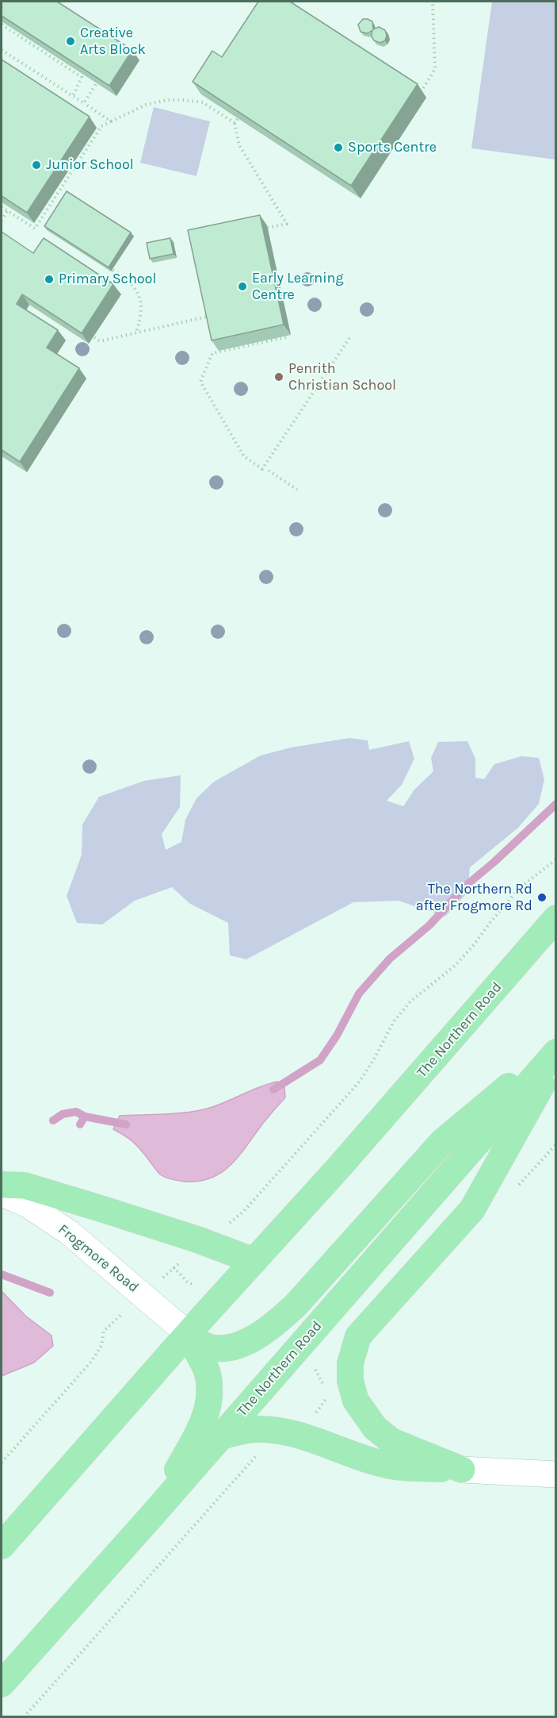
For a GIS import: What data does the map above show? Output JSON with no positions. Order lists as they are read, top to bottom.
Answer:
{
  "streets": {
    "highway": ["The Northern Road"],
    "street": ["Frogmore Road"]
  },
  "crossings": [
    ["The Northern Road", "Frogmore Road"]
  ],
  "places": [
    "Creative Arts Block",
    "Sports Centre",
    "Junior School",
    "Primary School",
    "Early Learning Centre",
    "Penrith Christian School",
    "The Northern Rd after Frogmore Rd"
  ]
}
